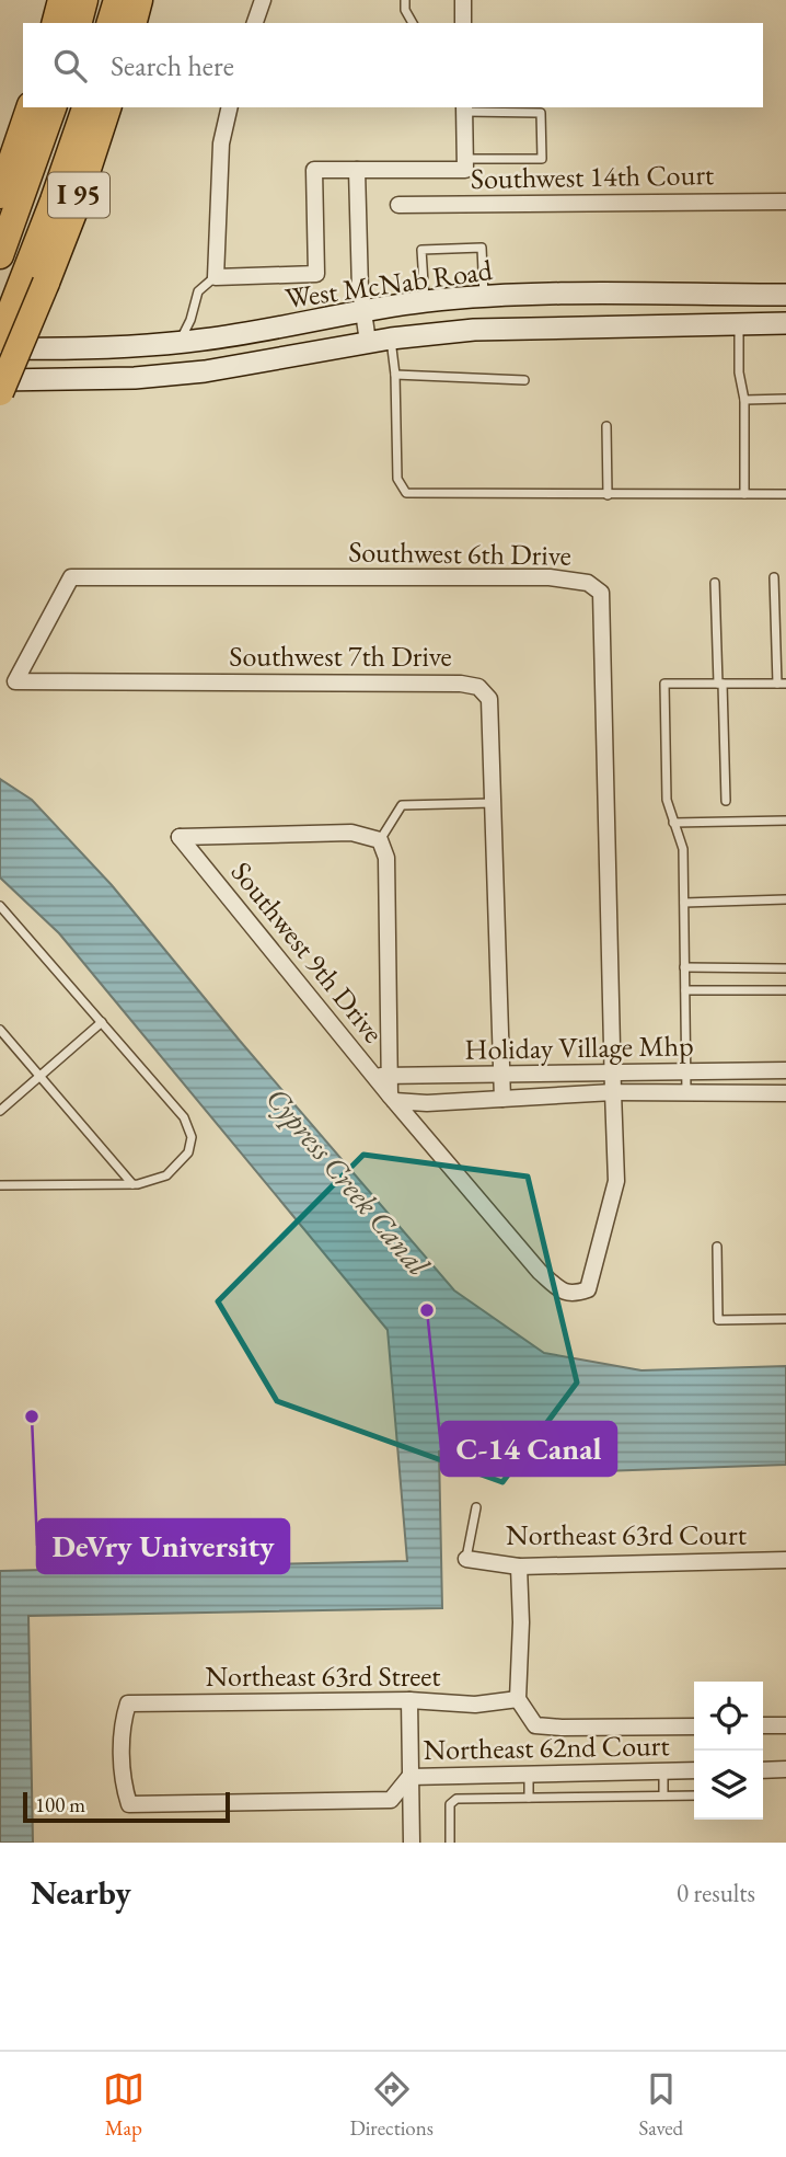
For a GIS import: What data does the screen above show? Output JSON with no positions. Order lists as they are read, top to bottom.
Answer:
{
  "streets": {
    "highway": ["I 95"],
    "main road": ["West McNab Road"],
    "street": [
      "Southwest 14th Court",
      "Southwest 6th Drive",
      "Southwest 7th Drive",
      "Southwest 9th Drive",
      "Holiday Village Mhp",
      "Northeast 63rd Court",
      "Northeast 63rd Street",
      "Northeast 62nd Court"
    ]
  },
  "crossings": [
    ["Southwest 6th Drive", "Southwest 7th Drive"],
    ["Southwest 6th Drive", "Holiday Village Mhp"],
    ["Southwest 7th Drive", "Holiday Village Mhp"],
    ["Southwest 9th Drive", "Holiday Village Mhp"],
    ["Northeast 63rd Street", "Northeast 62nd Court"]
  ],
  "water": ["Cypress Creek Canal"],
  "places": ["C-14 Canal", "DeVry University"],
  "scale_bar": "100 m",
  "page": {
    "search": "Search here",
    "scale": "100 m",
    "heading": ["Nearby", "0 results"],
    "nav": ["Map", "Directions", "Saved"]
  }
}
